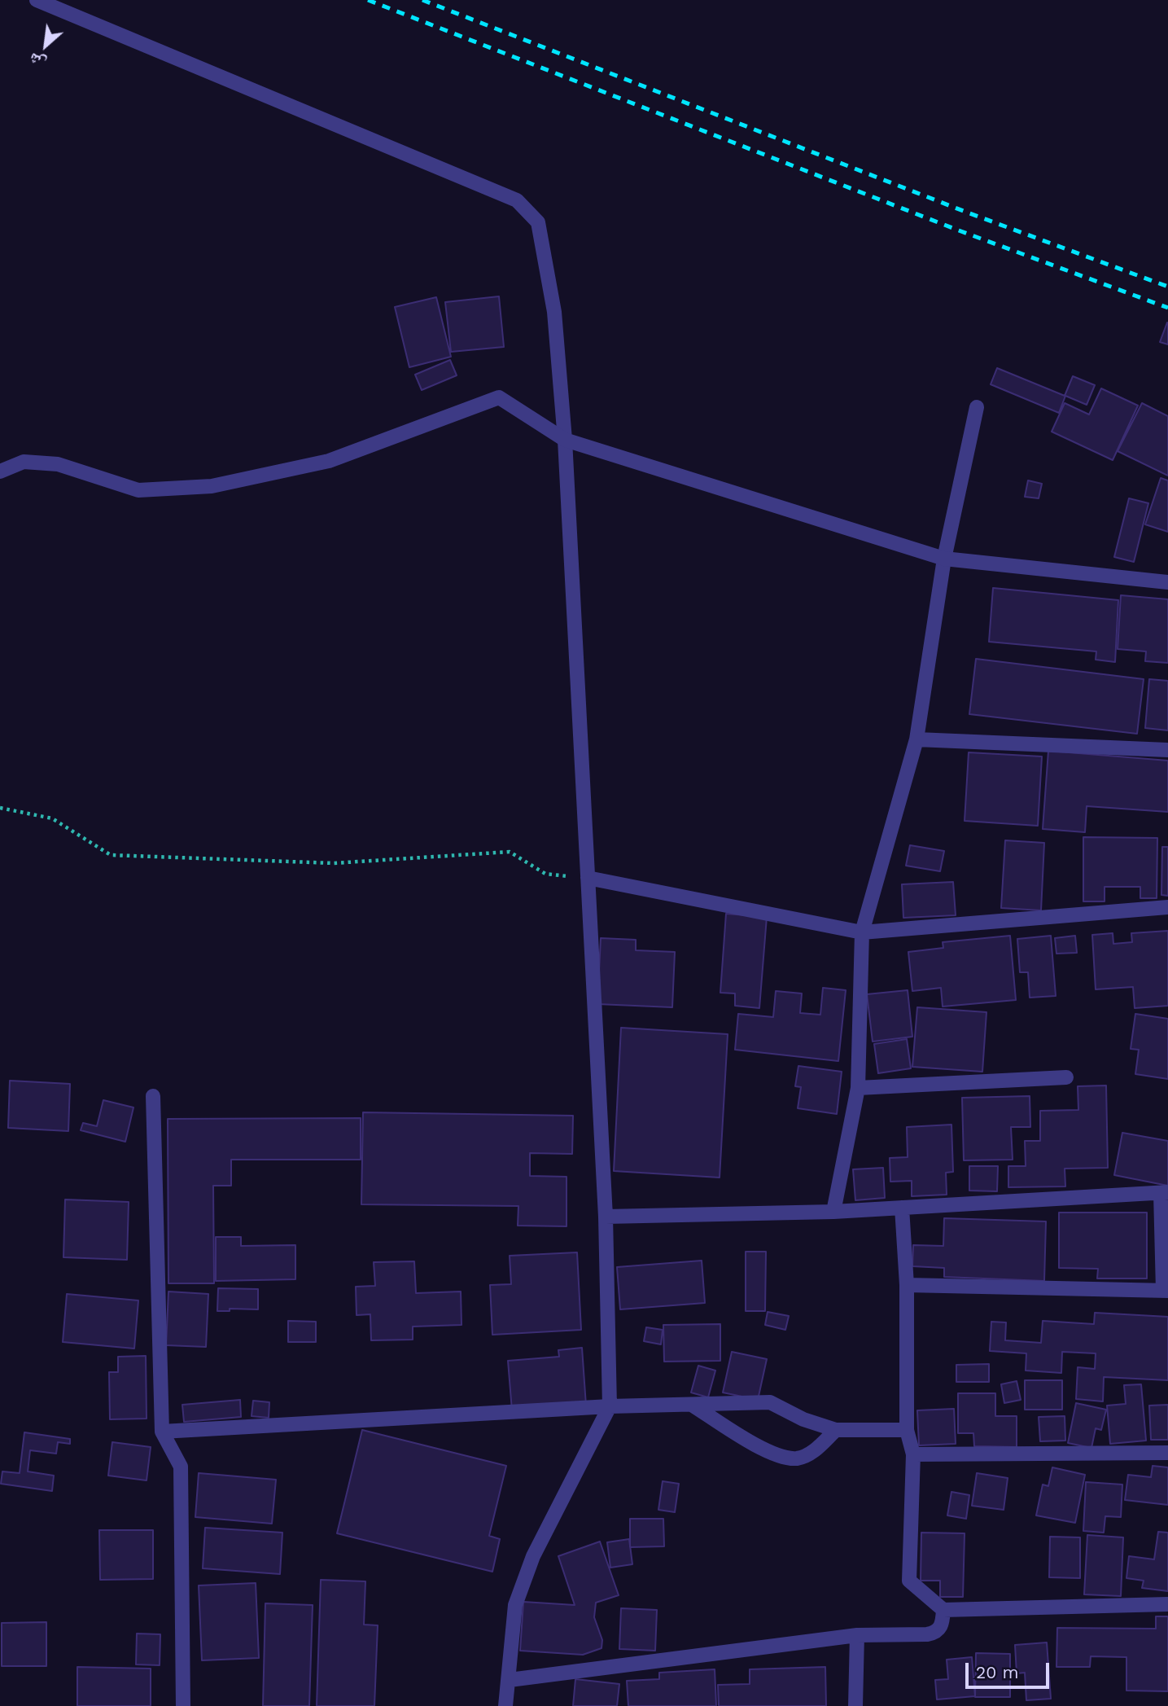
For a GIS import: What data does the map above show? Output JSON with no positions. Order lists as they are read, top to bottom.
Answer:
{
  "scale_bar": "20 m",
  "north": "bottom left"
}
